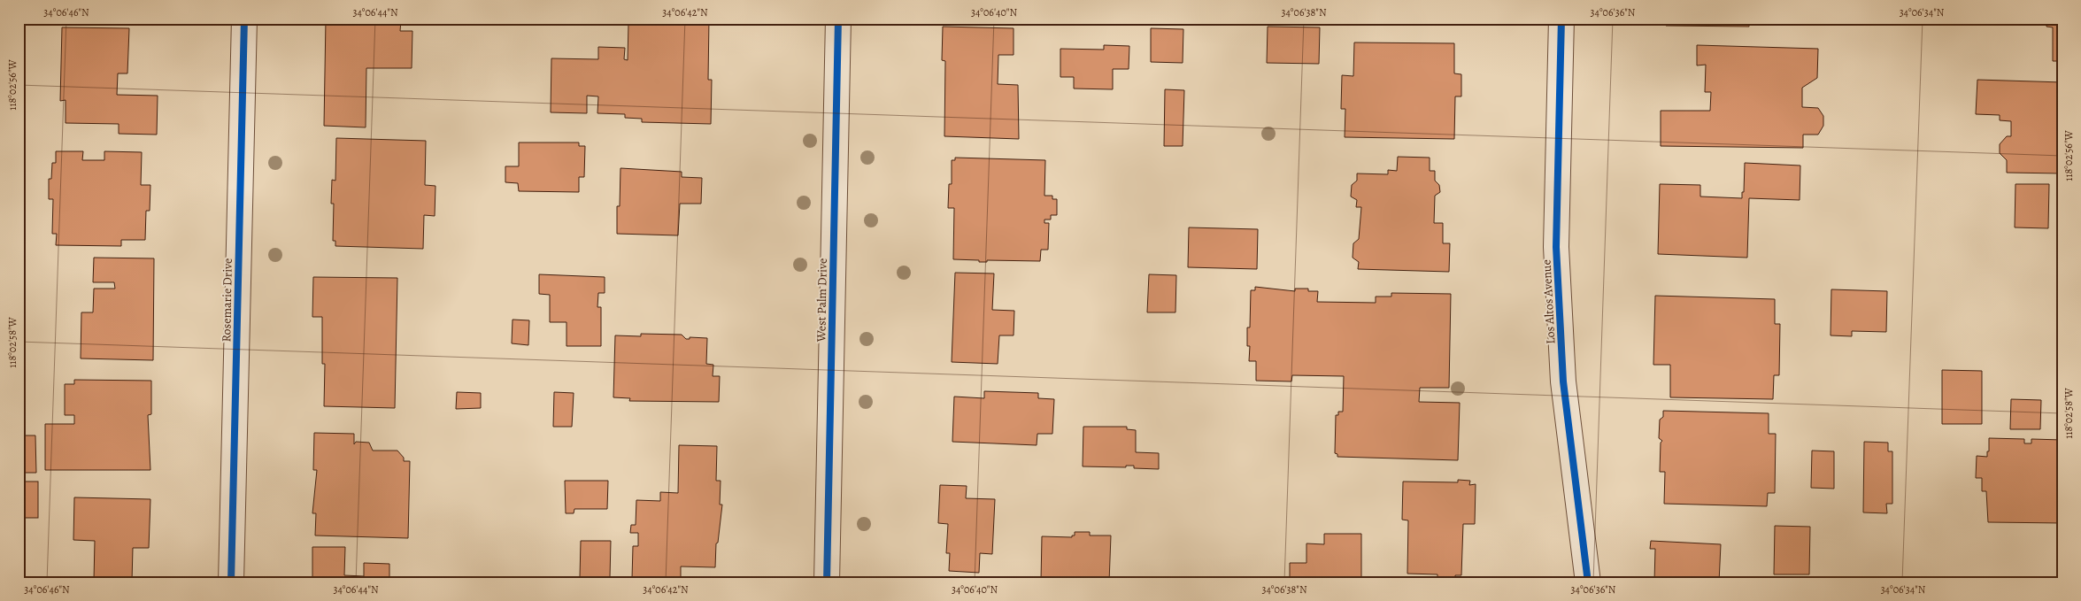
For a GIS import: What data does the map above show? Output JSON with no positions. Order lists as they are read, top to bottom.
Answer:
{
  "streets": {
    "street": ["Rosemarie Drive", "West Palm Drive", "Los Altos Avenue"]
  },
  "coordinates": [
    "34°06'46\"N",
    "34°06'44\"N",
    "34°06'42\"N",
    "34°06'40\"N",
    "34°06'38\"N",
    "34°06'36\"N",
    "34°06'34\"N",
    "118°02'56\"W",
    "118°02'58\"W"
  ]
}
